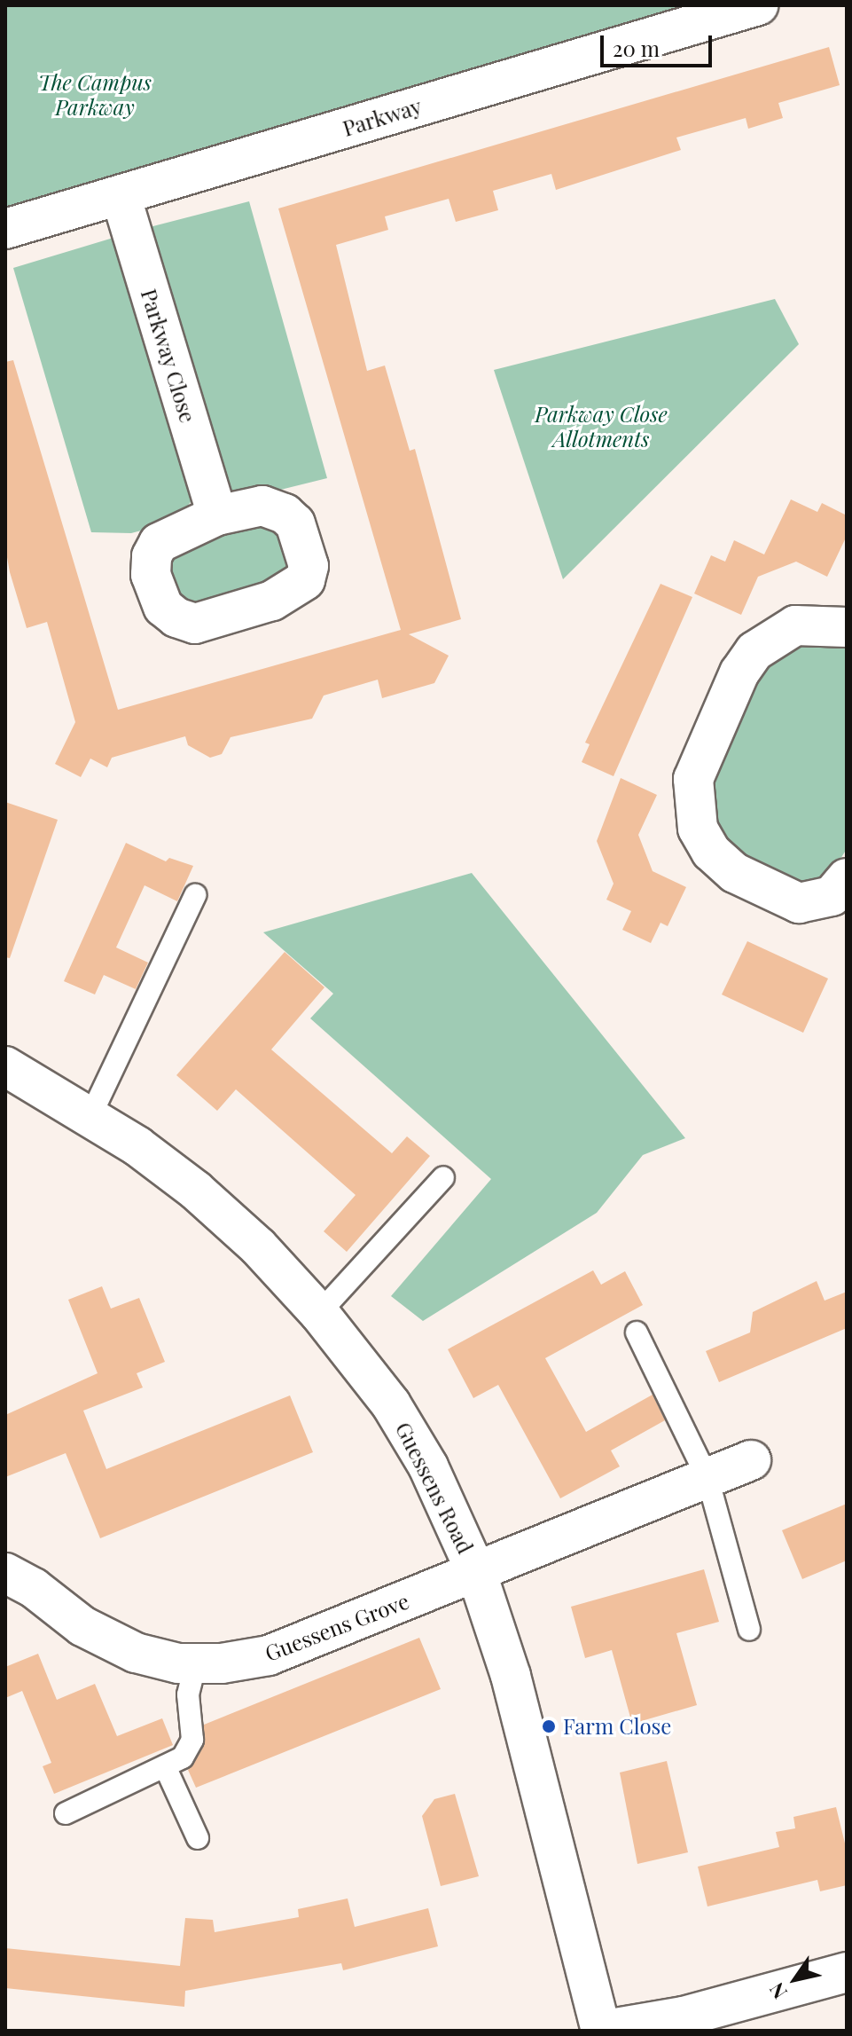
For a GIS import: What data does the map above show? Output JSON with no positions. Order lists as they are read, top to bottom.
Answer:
{
  "streets": {
    "street": [
      "Parkway",
      "Parkway Close",
      "Guessens Road",
      "Guessens Grove"
    ]
  },
  "crossings": [
    ["Parkway", "Parkway Close"],
    ["Guessens Road", "Guessens Grove"]
  ],
  "parks": ["The Campus Parkway", "Parkway Close Allotments"],
  "places": ["Farm Close"],
  "scale_bar": "20 m",
  "north": "bottom left"
}
